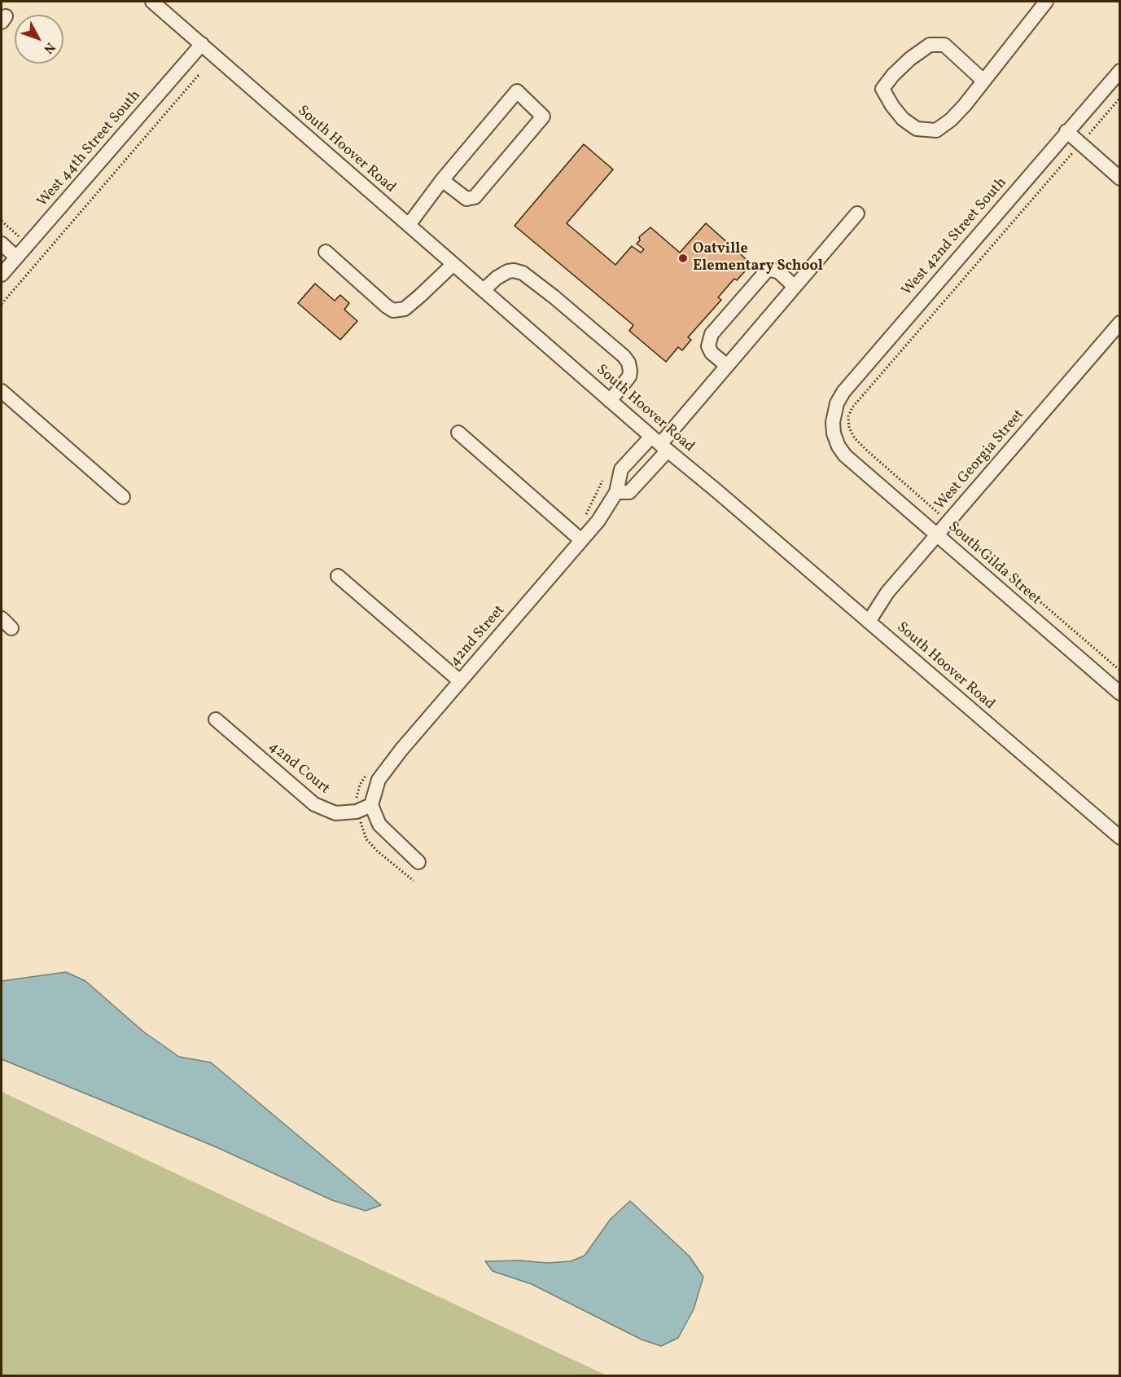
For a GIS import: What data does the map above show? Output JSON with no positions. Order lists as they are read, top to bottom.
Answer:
{
  "streets": {
    "street": [
      "West 44th Street South",
      "South Hoover Road",
      "West 42nd Street South",
      "West Georgia Street",
      "South Gilda Street",
      "42nd Street",
      "42nd Court"
    ]
  },
  "crossings": [
    ["West 44th Street South", "South Hoover Road"],
    ["South Hoover Road", "West Georgia Street"],
    ["South Hoover Road", "42nd Street"],
    ["West 42nd Street South", "South Gilda Street"],
    ["West Georgia Street", "South Gilda Street"],
    ["42nd Street", "42nd Court"]
  ],
  "places": ["Oatville Elementary School"],
  "north": "bottom right"
}
